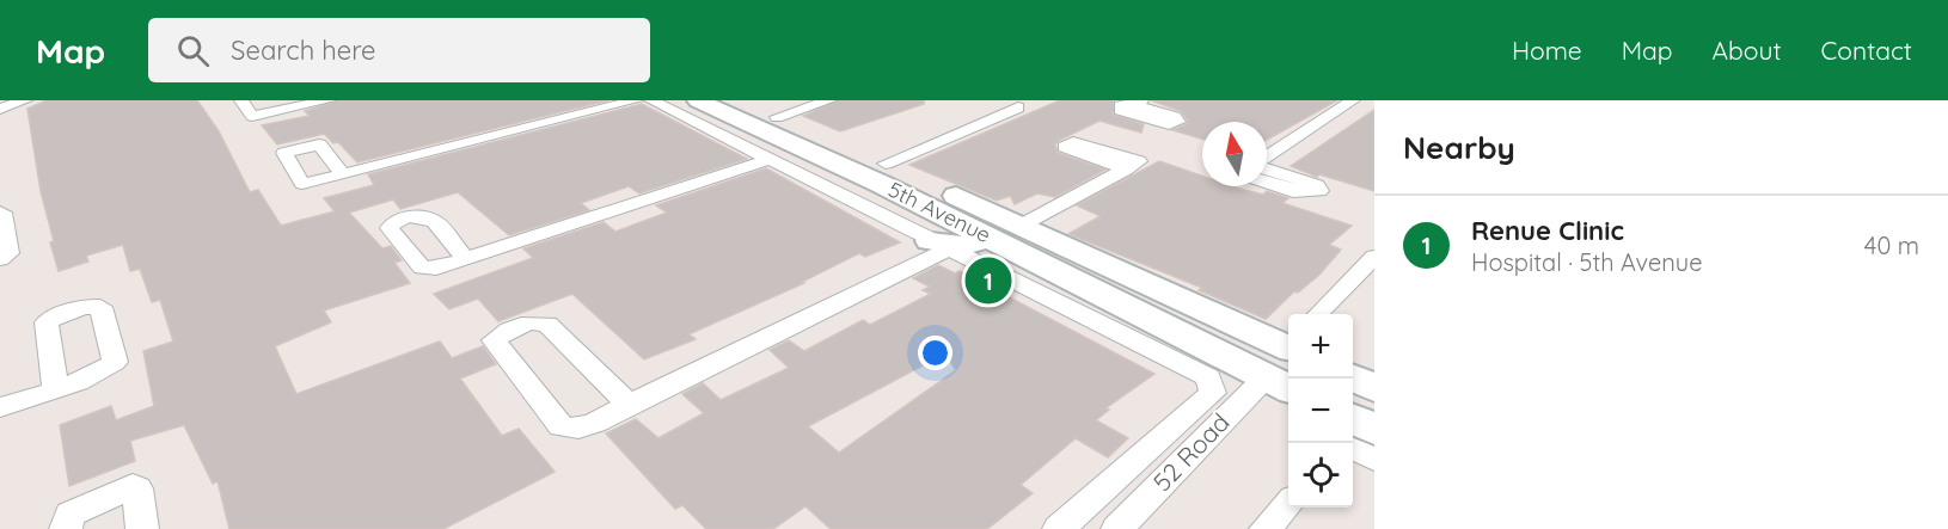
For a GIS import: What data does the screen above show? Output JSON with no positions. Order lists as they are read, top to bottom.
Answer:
{
  "streets": {
    "street": ["5th Avenue", "52 Road"]
  },
  "crossings": [
    ["5th Avenue", "52 Road"]
  ],
  "north": "top",
  "page": {
    "header": "Map",
    "search": "Search here",
    "nav": [
      "Home",
      "Map",
      "About",
      "Contact"
    ],
    "heading": "Nearby",
    "list": [
      {
        "mark": "1",
        "name": "Renue Clinic",
        "note": "Hospital · 5th Avenue",
        "value": "40 m"
      }
    ],
    "pins": "1",
    "map_buttons": ["+", "−"]
  }
}
